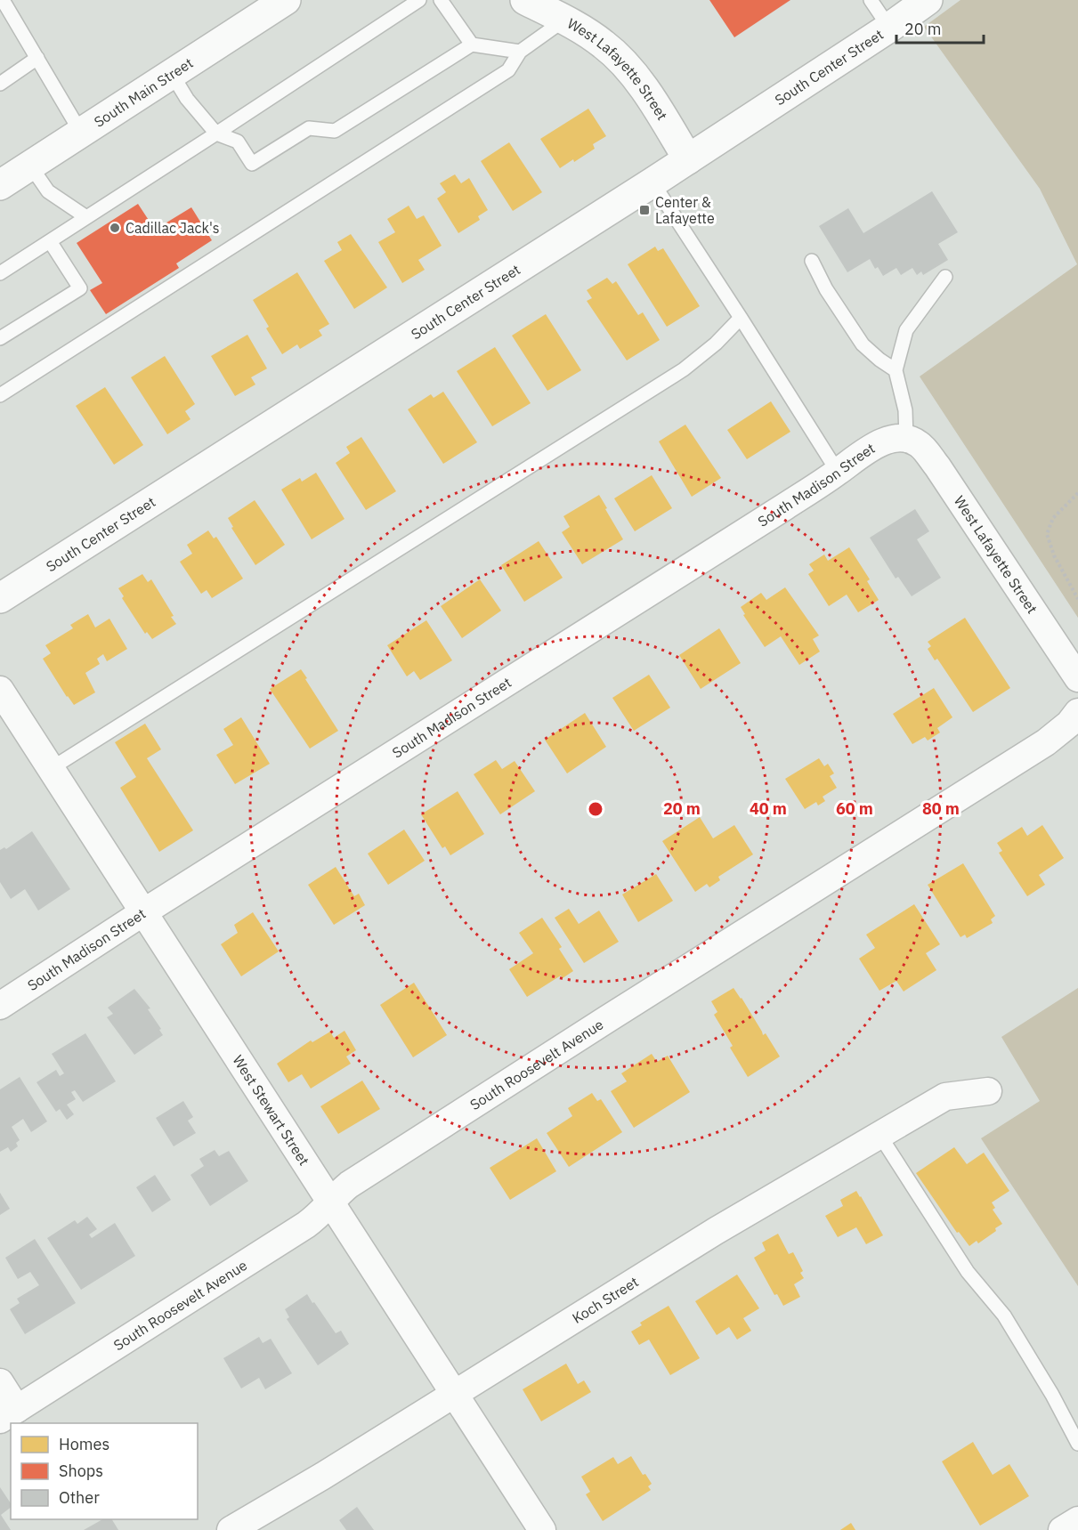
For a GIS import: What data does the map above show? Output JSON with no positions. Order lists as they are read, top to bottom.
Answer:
{
  "streets": {
    "main road": ["South Center Street", "West Lafayette Street", "South Main Street"],
    "street": [
      "South Madison Street",
      "South Roosevelt Avenue",
      "West Stewart Street",
      "Koch Street"
    ]
  },
  "crossings": [
    ["South Center Street", "West Lafayette Street"],
    ["West Lafayette Street", "South Madison Street"],
    ["South Madison Street", "West Stewart Street"],
    ["South Roosevelt Avenue", "West Stewart Street"],
    ["West Stewart Street", "Koch Street"]
  ],
  "places": {
    "transit": ["Center & Lafayette"],
    "other": ["Cadillac Jack's"]
  },
  "legend": ["Homes", "Shops", "Other"],
  "scale_bar": "20 m",
  "rings": [
    "20 m",
    "40 m",
    "60 m",
    "80 m"
  ]
}
